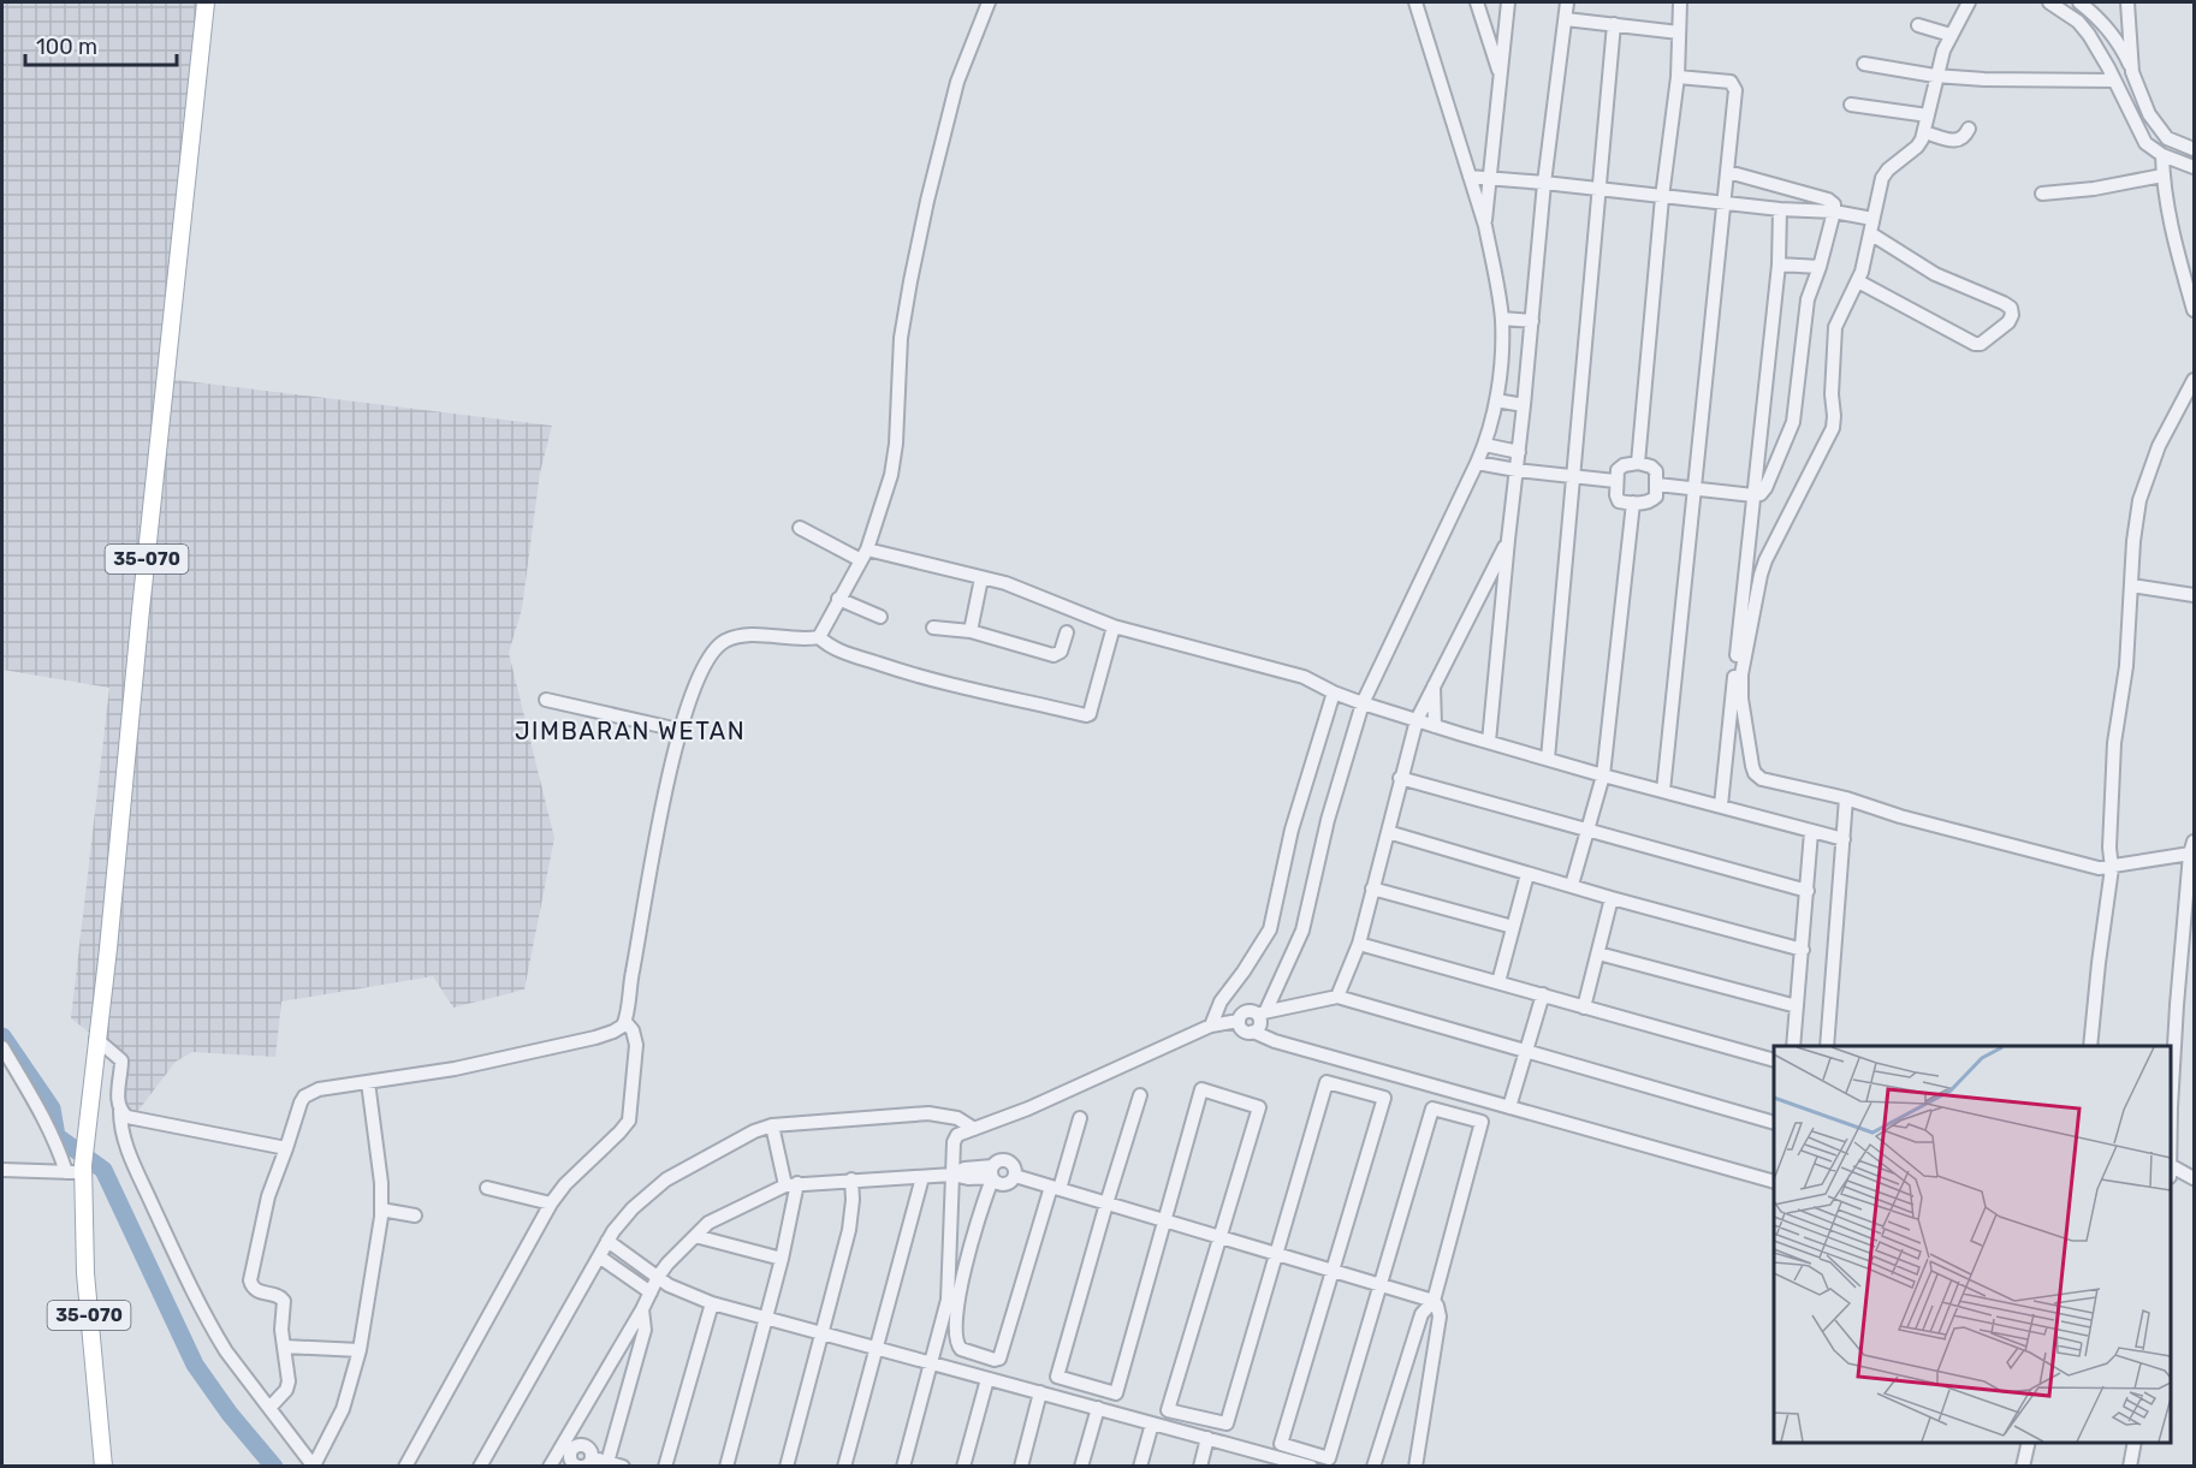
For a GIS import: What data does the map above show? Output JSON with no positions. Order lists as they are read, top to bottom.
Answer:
{
  "streets": {
    "main road": ["35-070"]
  },
  "districts": ["JIMBARAN WETAN"],
  "scale_bar": "100 m"
}
